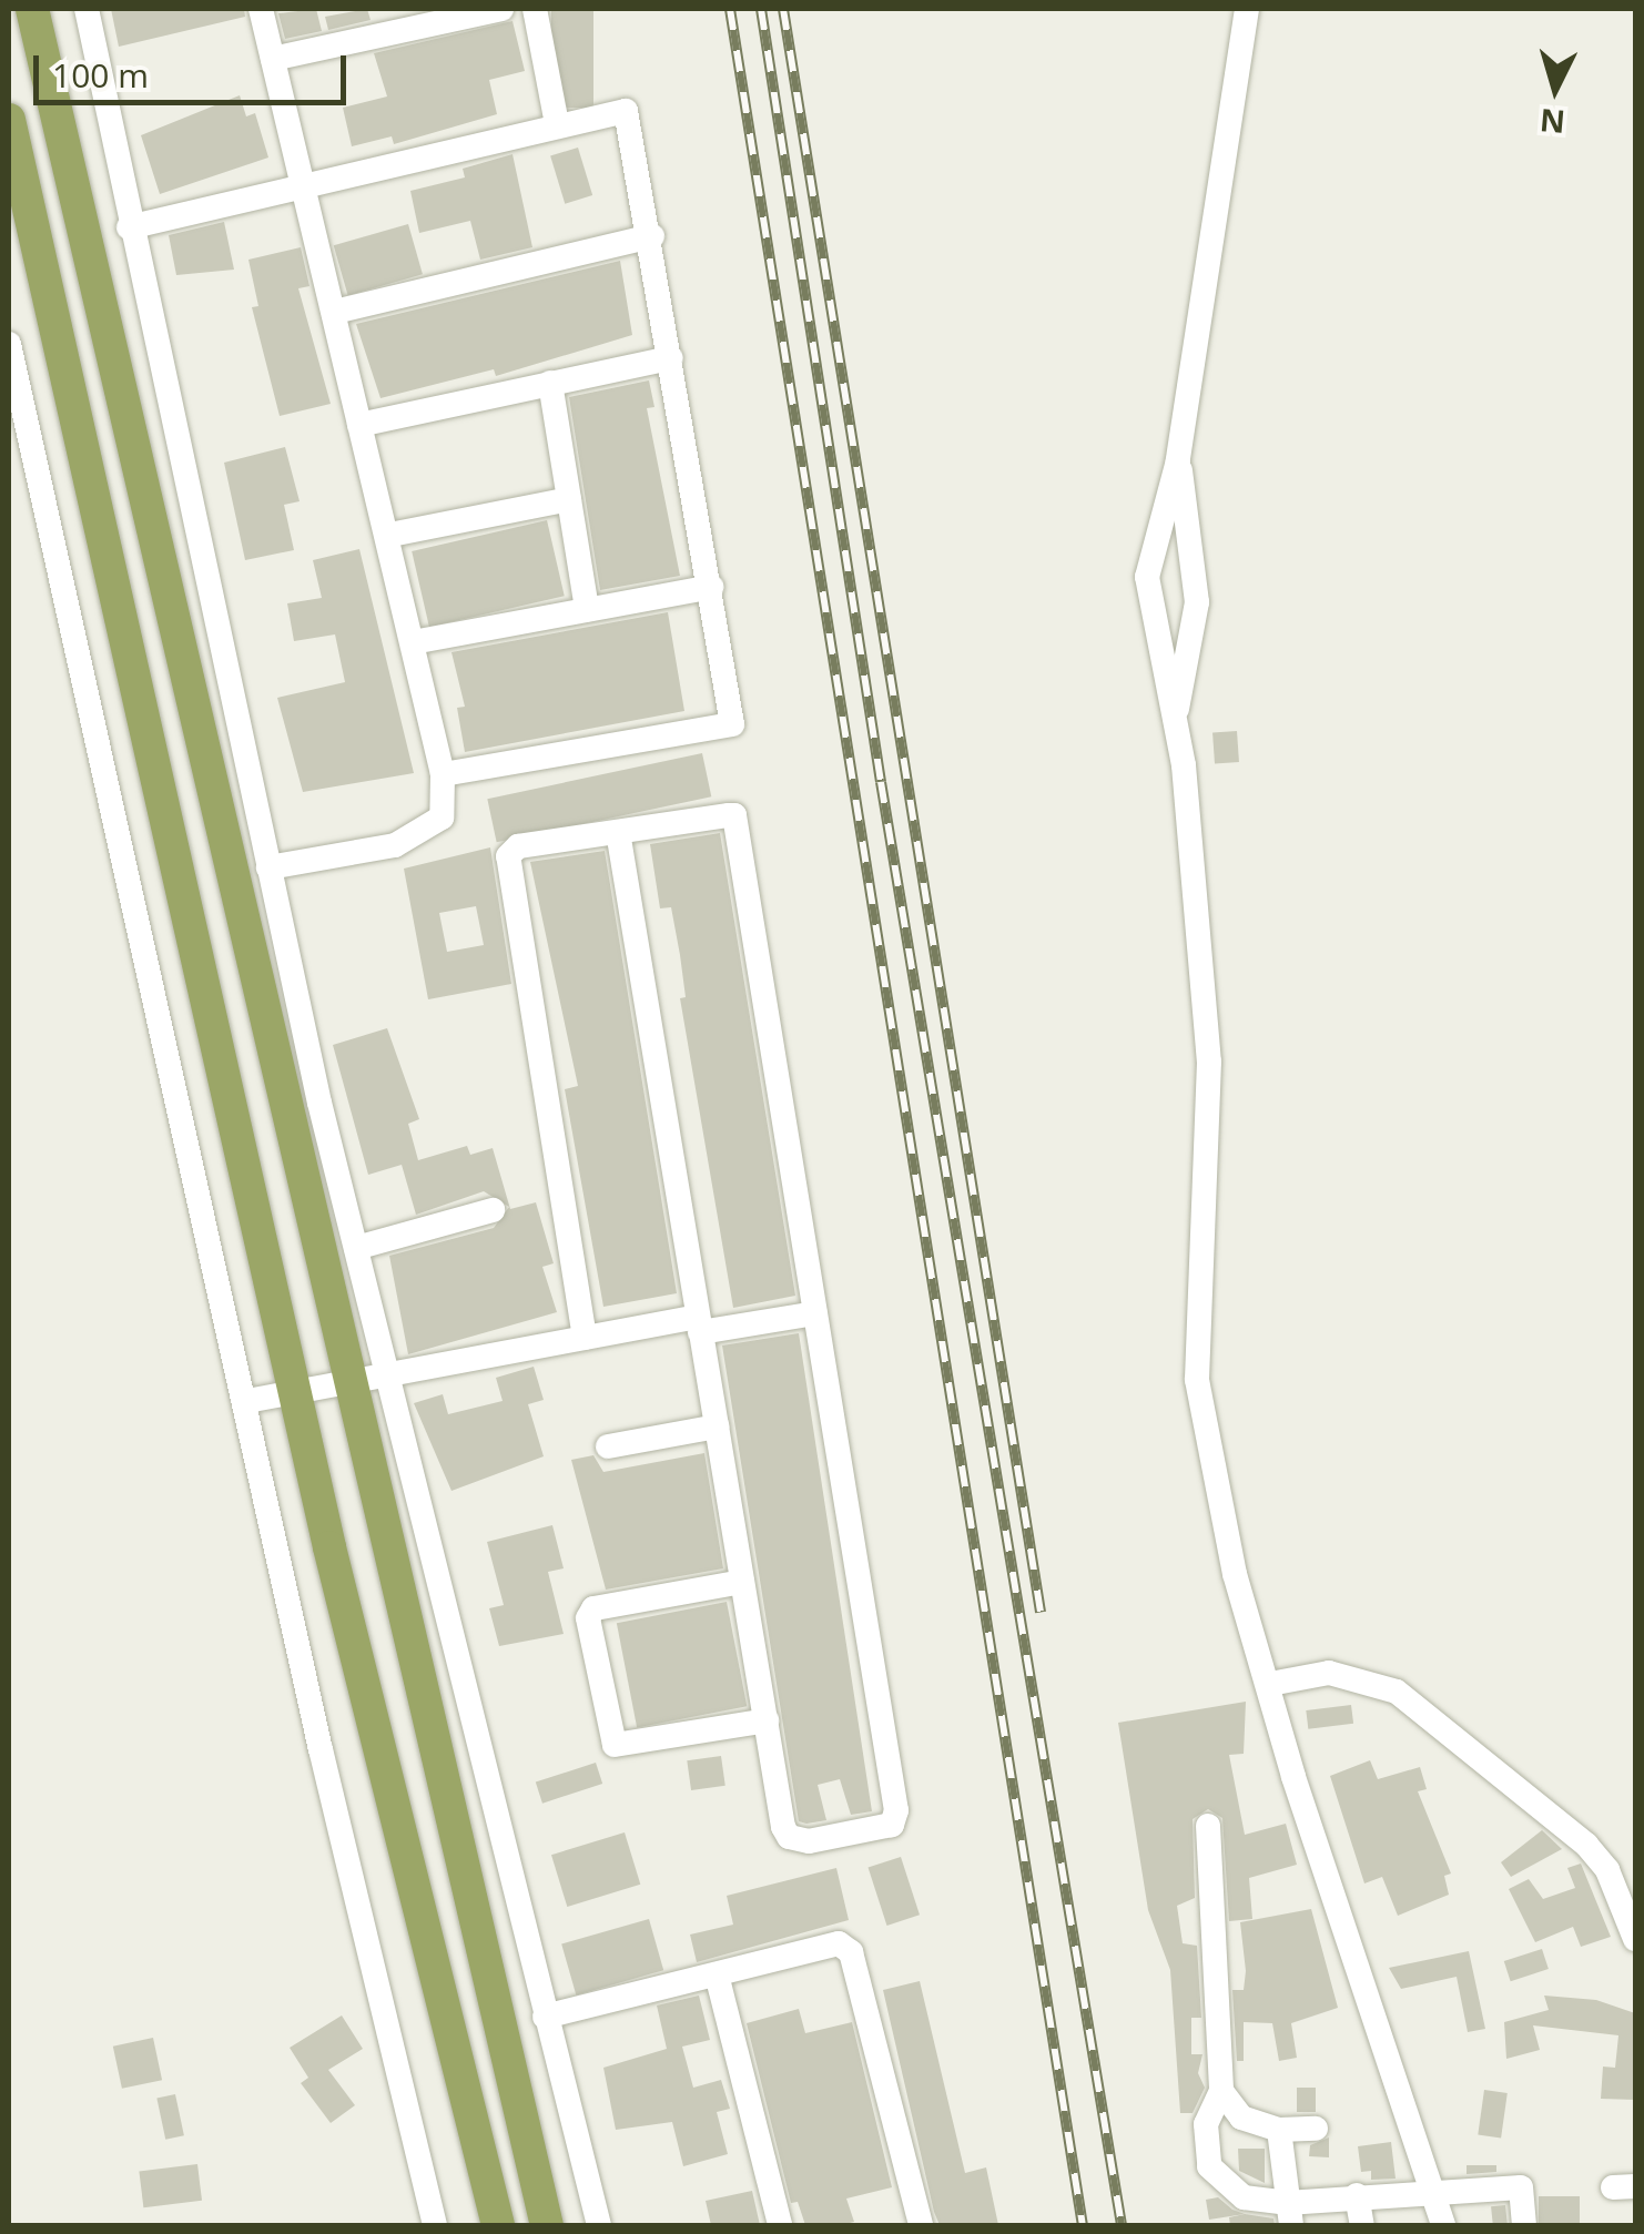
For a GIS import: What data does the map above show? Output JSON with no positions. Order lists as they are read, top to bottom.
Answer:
{
  "scale_bar": "100 m",
  "north": "bottom"
}
